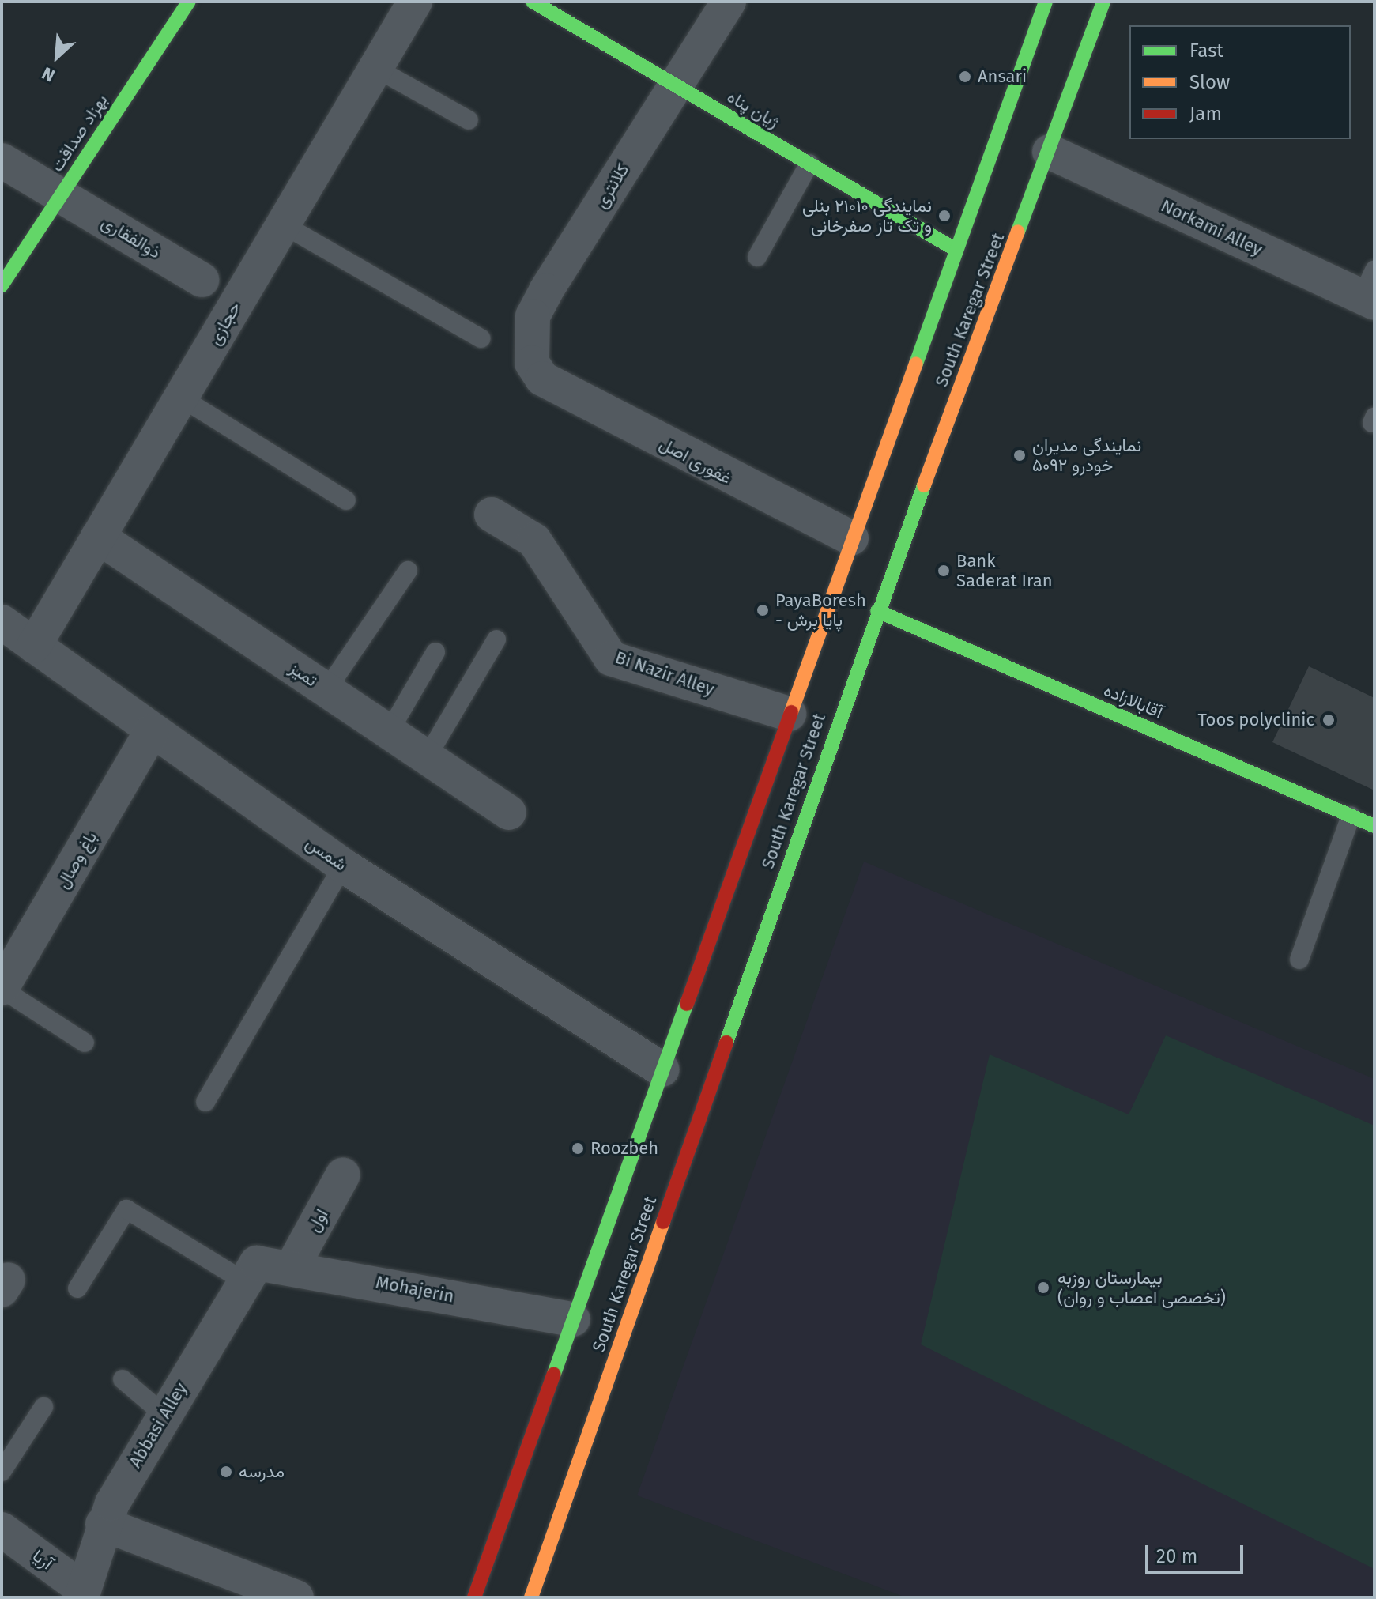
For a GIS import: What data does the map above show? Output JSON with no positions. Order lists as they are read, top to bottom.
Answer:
{
  "streets": {
    "main road": [
      "ژیان پناه",
      "بهزاد صداقت",
      "South Karegar Street",
      "آقابالازاده"
    ],
    "street": [
      "کلانتری",
      "Norkami Alley",
      "ذوالفقاری",
      "حجازی",
      "غفوری اصل",
      "Bi Nazir Alley",
      "تمیز",
      "شمس",
      "باغ وصال",
      "اول",
      "Mohajerin",
      "Abbasi Alley",
      "آریا"
    ]
  },
  "crossings": [
    ["ژیان پناه", "کلانتری"],
    ["ژیان پناه", "South Karegar Street"],
    ["بهزاد صداقت", "ذوالفقاری"],
    ["کلانتری", "غفوری اصل"],
    ["Norkami Alley", "South Karegar Street"],
    ["South Karegar Street", "غفوری اصل"],
    ["South Karegar Street", "Bi Nazir Alley"],
    ["South Karegar Street", "آقابالازاده"],
    ["South Karegar Street", "شمس"],
    ["South Karegar Street", "Mohajerin"],
    ["حجازی", "تمیز"],
    ["حجازی", "شمس"],
    ["شمس", "باغ وصال"],
    ["اول", "Mohajerin"],
    ["Mohajerin", "Abbasi Alley"],
    ["Abbasi Alley", "آریا"]
  ],
  "places": [
    "Ansari",
    "نمایندگی ۲۱۰۱۰ بنلی و تک تاز صفرخانی",
    "نمایندگی مدیران خودرو ۵۰۹۲",
    "Bank Saderat Iran",
    "PayaBoresh - پایا برش",
    "Toos polyclinic",
    "Roozbeh",
    "بیمارستان روزبه (تخصصی اعصاب و روان)",
    "مدرسه"
  ],
  "legend": ["Fast", "Slow", "Jam"],
  "scale_bar": "20 m",
  "north": "bottom left"
}
